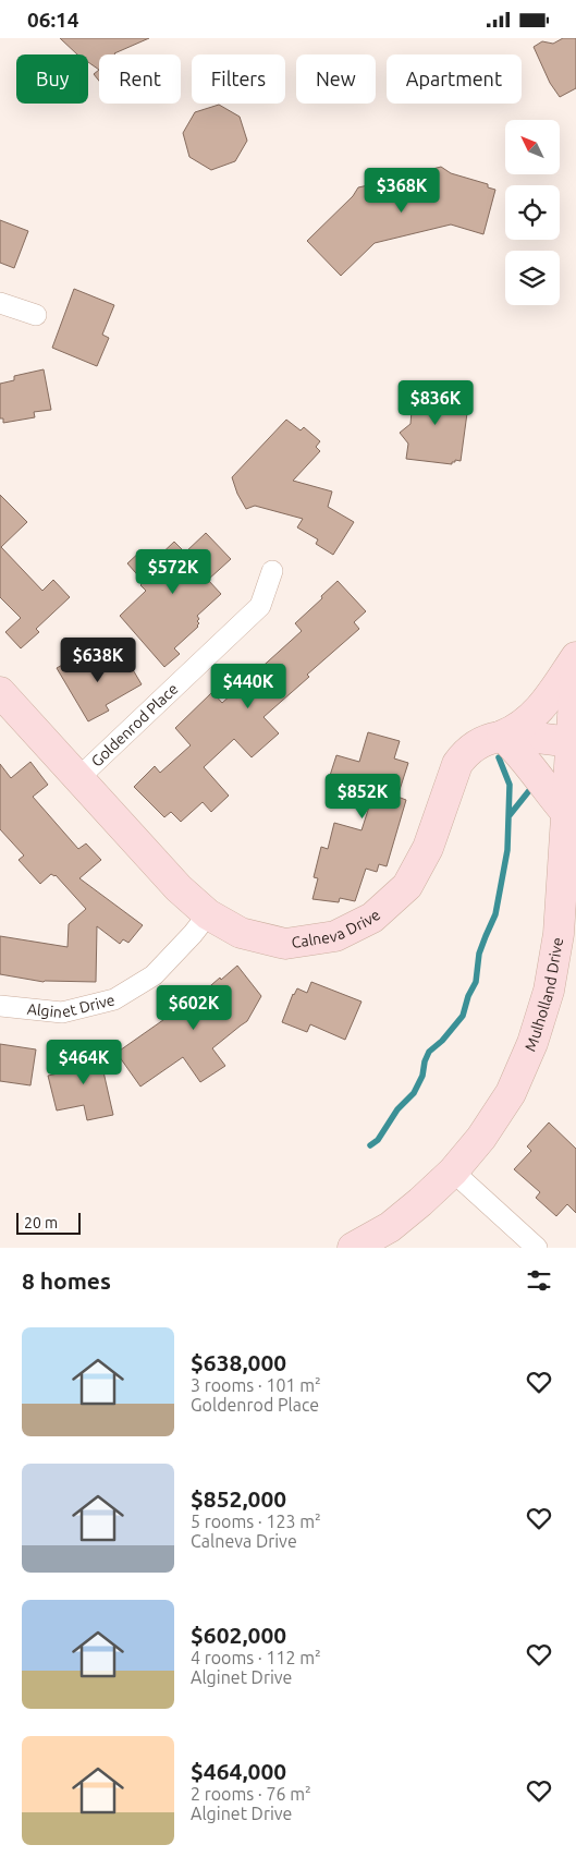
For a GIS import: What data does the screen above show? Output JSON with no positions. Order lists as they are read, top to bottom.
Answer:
{
  "streets": {
    "main road": ["Calneva Drive", "Mulholland Drive"],
    "street": ["Goldenrod Place", "Alginet Drive"]
  },
  "crossings": [
    ["Goldenrod Place", "Calneva Drive"],
    ["Calneva Drive", "Mulholland Drive"],
    ["Calneva Drive", "Alginet Drive"]
  ],
  "scale_bar": "20 m",
  "north": "top left",
  "page": {
    "status": "06:14",
    "chip": [
      "Buy",
      "Rent",
      "Filters",
      "New",
      "Apartment"
    ],
    "price": [
      "$368K",
      "$836K",
      "$572K",
      "$638K",
      "$440K",
      "$852K",
      "$602K",
      "$464K"
    ],
    "scale": "20 m",
    "heading": "8 homes",
    "list": [
      {
        "name": "$638,000",
        "note": "3 rooms · 101 m² · Goldenrod Place"
      },
      {
        "name": "$852,000",
        "note": "5 rooms · 123 m² · Calneva Drive"
      },
      {
        "name": "$602,000",
        "note": "4 rooms · 112 m² · Alginet Drive"
      },
      {
        "name": "$464,000",
        "note": "2 rooms · 76 m² · Alginet Drive"
      }
    ]
  }
}
